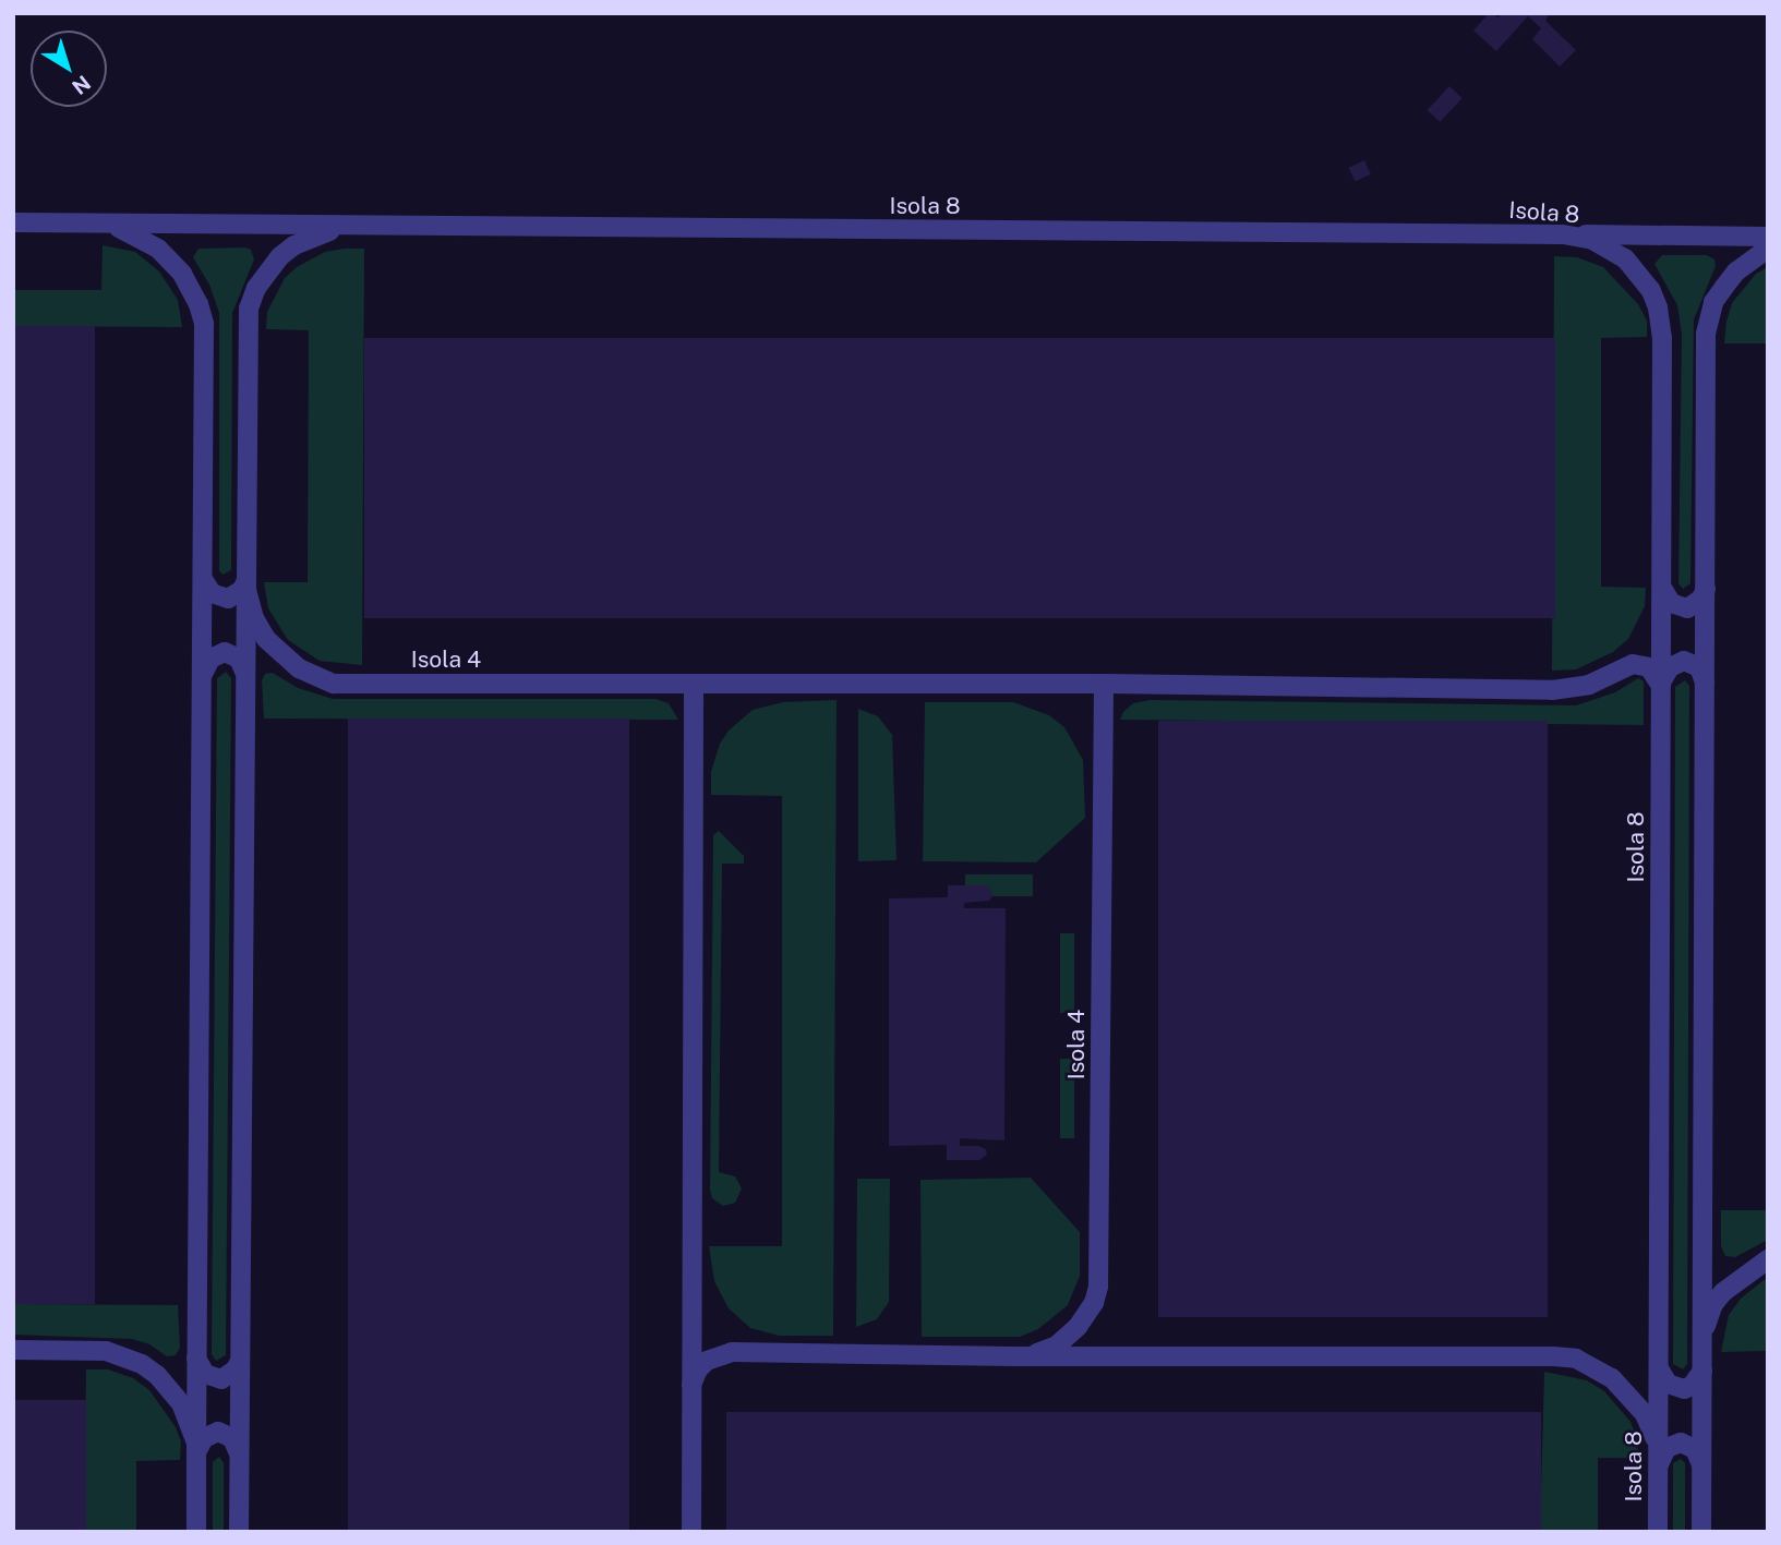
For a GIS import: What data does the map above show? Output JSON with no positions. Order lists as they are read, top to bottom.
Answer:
{
  "streets": {
    "lane": ["Isola 8", "Isola 4"]
  },
  "crossings": [
    ["Isola 8", "Isola 4"]
  ],
  "north": "bottom right"
}
